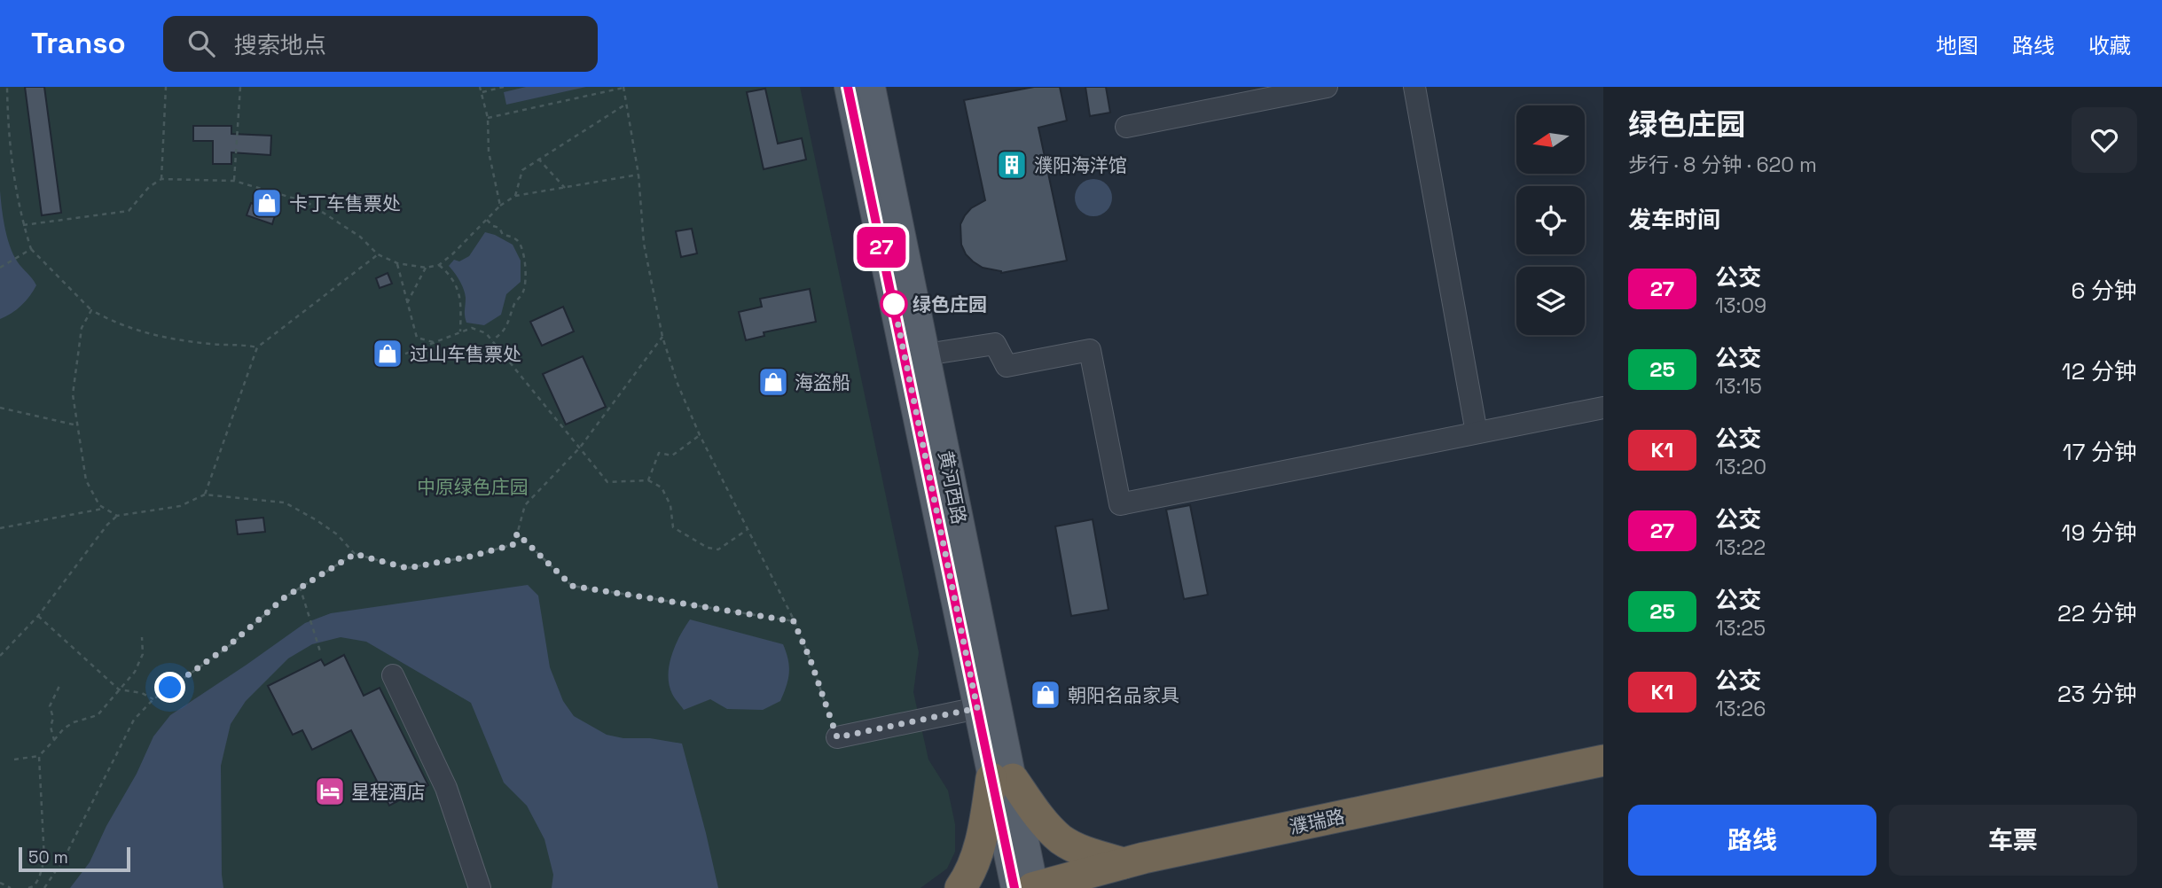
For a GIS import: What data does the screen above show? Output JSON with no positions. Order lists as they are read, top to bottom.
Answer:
{
  "streets": {
    "highway": ["濮瑞路"],
    "main road": ["黄河西路"]
  },
  "crossings": [
    ["黄河西路", "濮瑞路"]
  ],
  "parks": ["中原绿色庄园"],
  "places": {
    "building": ["濮阳海洋馆"],
    "shop": [
      "卡丁车售票处",
      "过山车售票处",
      "海盗船",
      "朝阳名品家具"
    ],
    "other": ["绿色庄园"],
    "hotel": ["星程酒店"]
  },
  "lines": ["bus line 27"],
  "scale_bar": "50 m",
  "north": "left",
  "page": {
    "header": "Transo",
    "search": "搜索地点",
    "nav": ["地图", "路线", "收藏"],
    "on_map": "27",
    "heading": [
      ["绿色庄园", "步行 · 8 分钟 · 620 m"],
      "发车时间"
    ],
    "list": [
      {
        "mark": "27",
        "name": "公交",
        "note": "13:09",
        "value": "6 分钟"
      },
      {
        "mark": "25",
        "name": "公交",
        "note": "13:15",
        "value": "12 分钟"
      },
      {
        "mark": "K1",
        "name": "公交",
        "note": "13:20",
        "value": "17 分钟"
      },
      {
        "mark": "27",
        "name": "公交",
        "note": "13:22",
        "value": "19 分钟"
      },
      {
        "mark": "25",
        "name": "公交",
        "note": "13:25",
        "value": "22 分钟"
      },
      {
        "mark": "K1",
        "name": "公交",
        "note": "13:26",
        "value": "23 分钟"
      }
    ],
    "buttons": ["路线", "车票"],
    "scale": "50 m"
  }
}
